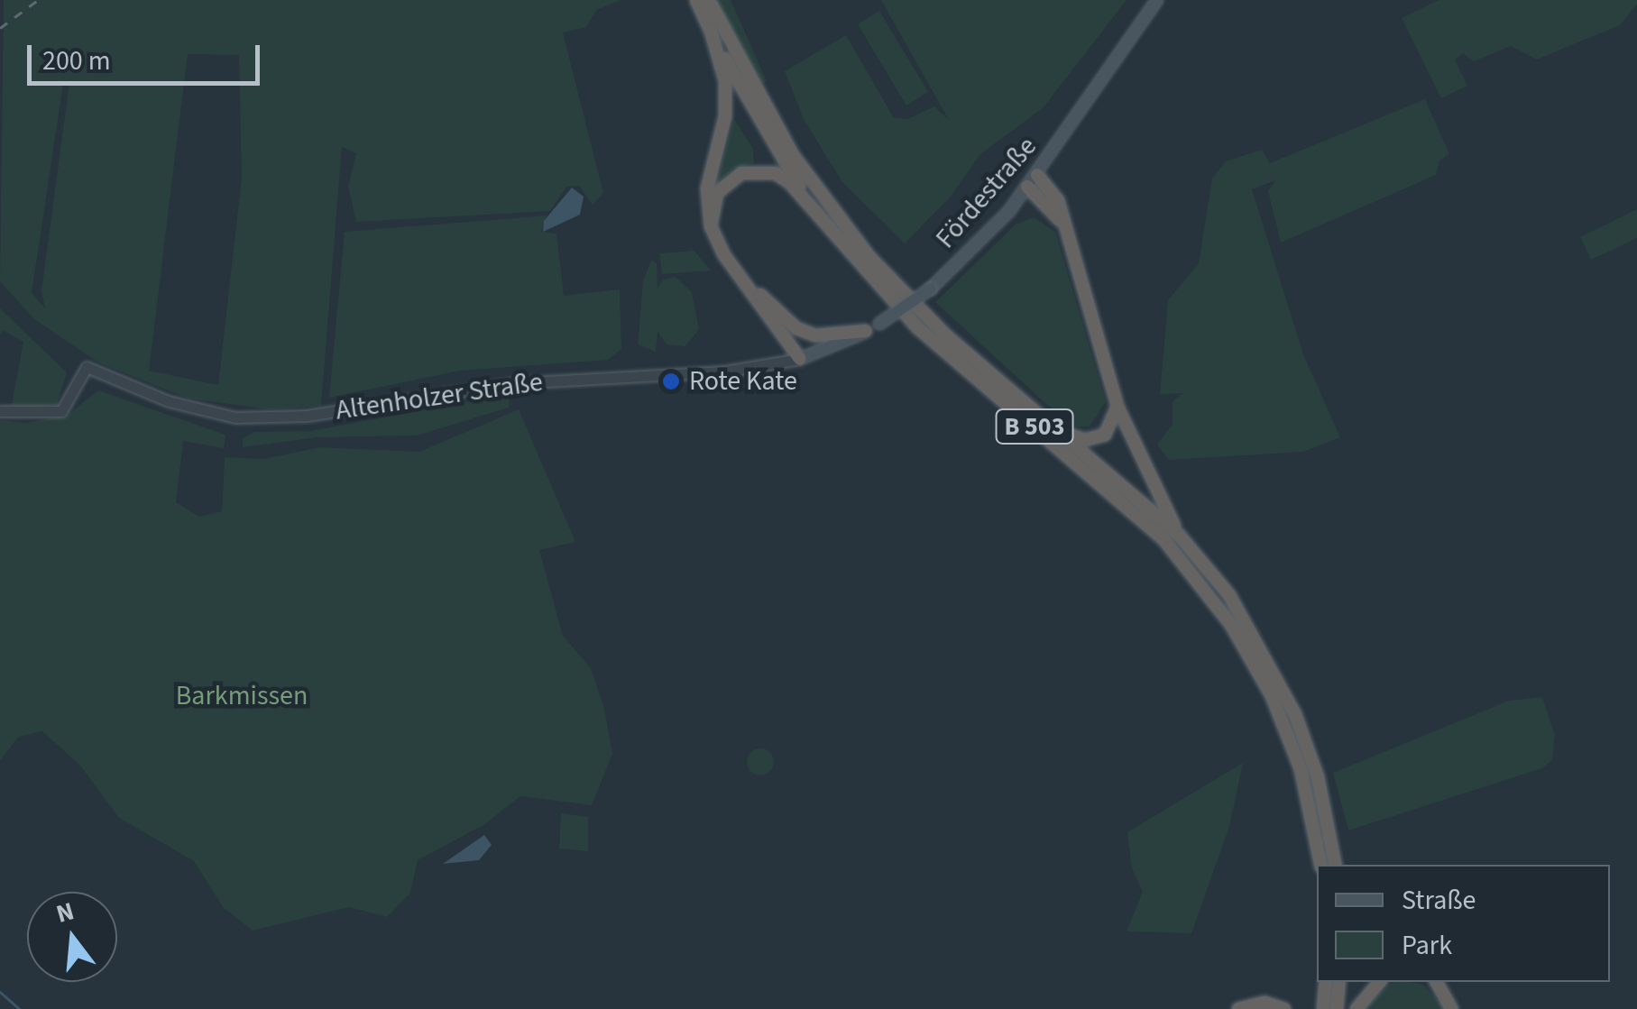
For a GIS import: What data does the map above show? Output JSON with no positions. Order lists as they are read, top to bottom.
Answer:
{
  "streets": {
    "highway": ["B 503"],
    "main road": ["Fördestraße"],
    "street": ["Altenholzer Straße"]
  },
  "crossings": [
    ["Fördestraße", "Altenholzer Straße"]
  ],
  "parks": ["Barkmissen"],
  "places": ["Rote Kate"],
  "legend": ["Straße", "Park"],
  "scale_bar": "200 m",
  "north": "top"
}
